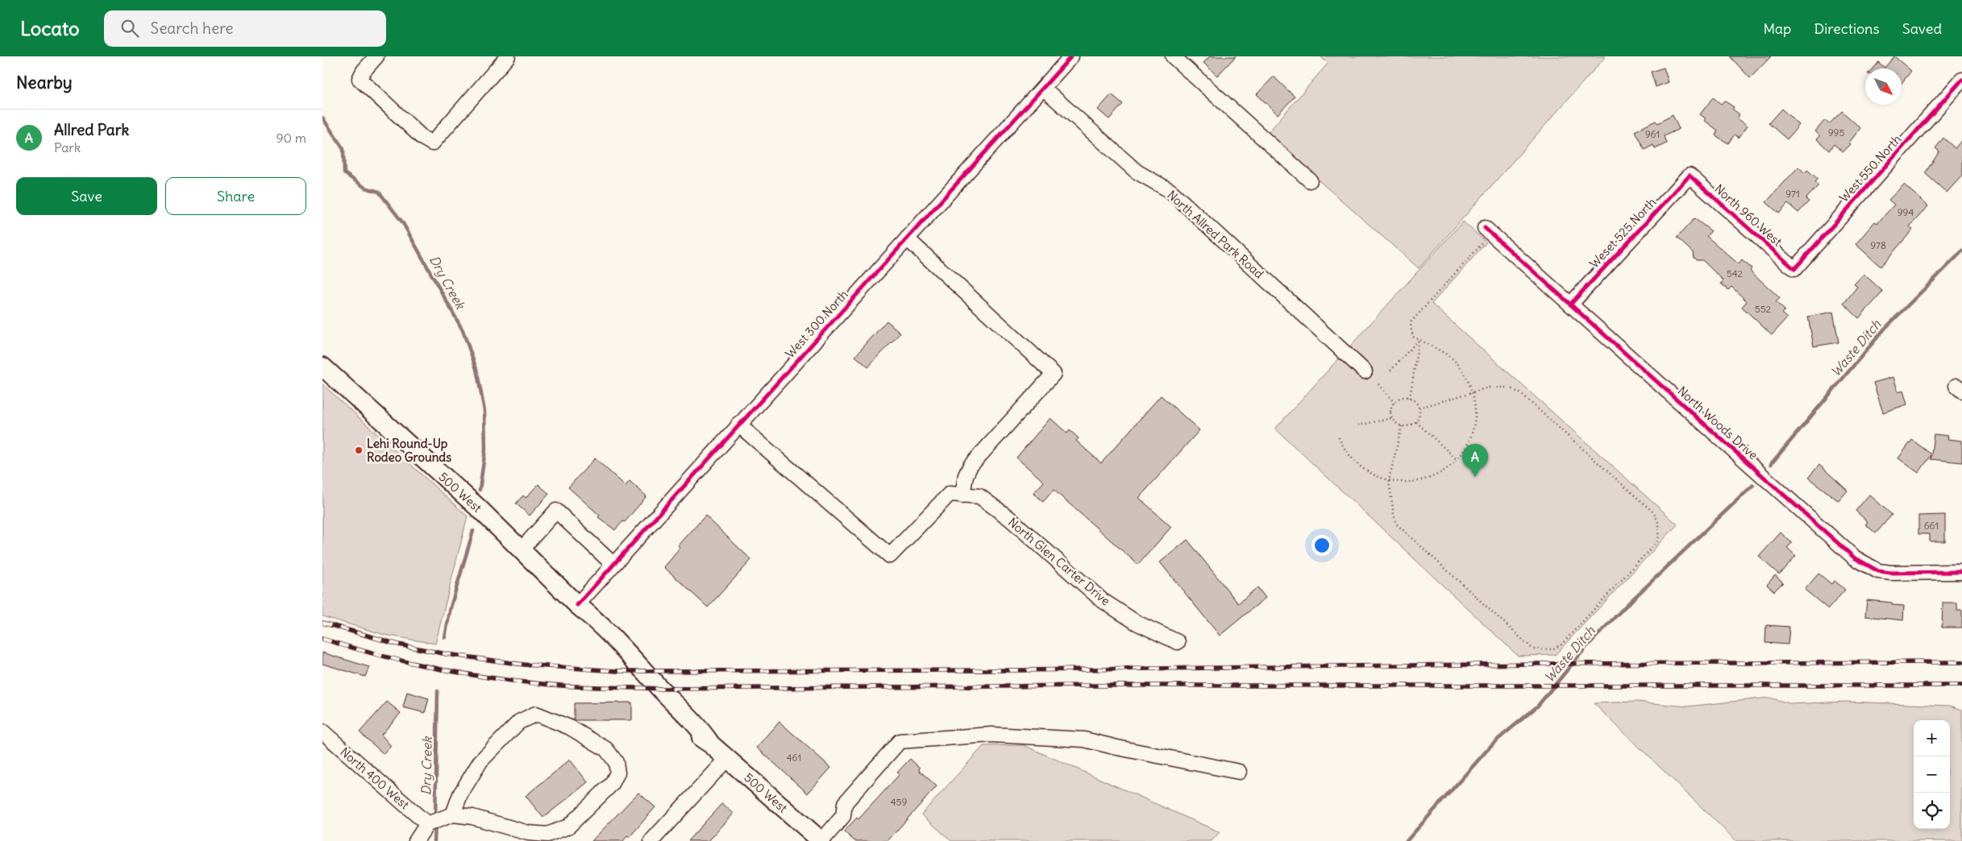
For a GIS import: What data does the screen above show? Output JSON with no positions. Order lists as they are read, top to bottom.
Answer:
{
  "streets": {
    "main road": ["500 West"],
    "street": [
      "West 550 North",
      "North 960 West",
      "Weset 525 North",
      "North Allred Park Road",
      "West 300 North",
      "North Woods Drive",
      "North Glen Carter Drive",
      "North 400 West"
    ]
  },
  "crossings": [
    ["West 550 North", "North 960 West"],
    ["North 960 West", "Weset 525 North"],
    ["Weset 525 North", "North Woods Drive"],
    ["North Allred Park Road", "West 300 North"],
    ["West 300 North", "500 West"],
    ["West 300 North", "North Glen Carter Drive"]
  ],
  "water": ["Dry Creek", "Waste Ditch"],
  "places": ["Lehi Round-Up Rodeo Grounds"],
  "house_numbers": [
    "995",
    "961",
    "971",
    "994",
    "978",
    "542",
    "552",
    "661",
    "461",
    "459"
  ],
  "north": "bottom right",
  "page": {
    "header": "Locato",
    "search": "Search here",
    "nav": ["Map", "Directions", "Saved"],
    "heading": "Nearby",
    "list": [
      {
        "mark": "A",
        "name": "Allred Park",
        "note": "Park",
        "value": "90 m"
      }
    ],
    "buttons": ["Save", "Share"],
    "pins": "A",
    "map_buttons": ["+", "−"]
  }
}
